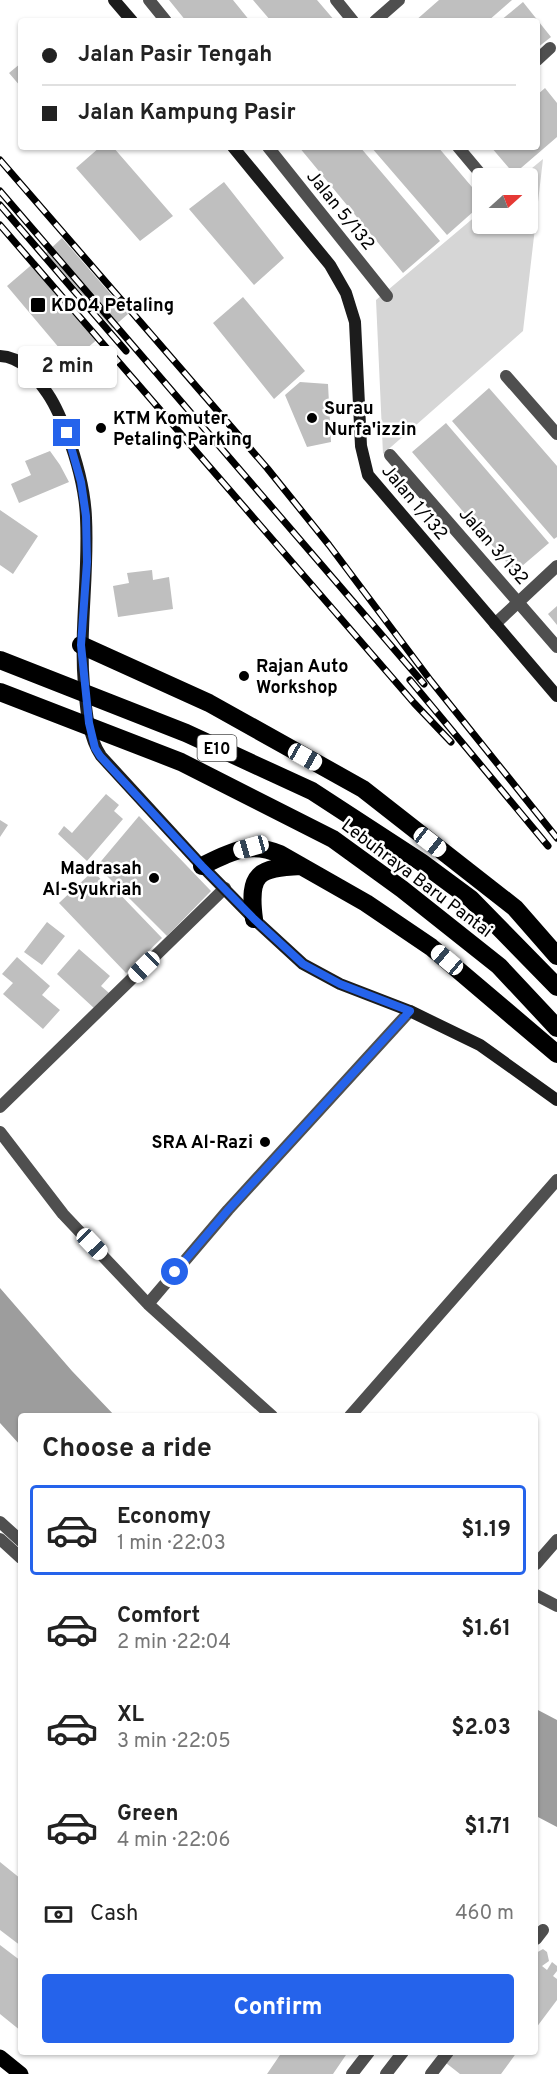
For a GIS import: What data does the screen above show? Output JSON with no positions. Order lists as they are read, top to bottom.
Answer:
{
  "streets": {
    "highway": ["E10", "Lebuhraya Baru Pantai"],
    "street": ["Jalan 5/132", "Jalan 1/132", "Jalan 3/132"]
  },
  "places": {
    "transit": ["KD04 Petaling"],
    "other": [
      "Surau Nurfa'izzin",
      "KTM Komuter Petaling Parking",
      "Rajan Auto Workshop",
      "Madrasah Al-Syukriah",
      "SRA Al-Razi"
    ]
  },
  "north": "right",
  "page": {
    "banner": ["Jalan Pasir Tengah", "Jalan Kampung Pasir"],
    "bubble": "2 min",
    "heading": "Choose a ride",
    "list": [
      {
        "name": "Economy",
        "note": "1 min · 22:03",
        "value": "$1.19"
      },
      {
        "name": "Comfort",
        "note": "2 min · 22:04",
        "value": "$1.61"
      },
      {
        "name": "XL",
        "note": "3 min · 22:05",
        "value": "$2.03"
      },
      {
        "name": "Green",
        "note": "4 min · 22:06",
        "value": "$1.71"
      }
    ],
    "pay": ["Cash", "460 m"],
    "buttons": "Confirm"
  }
}
